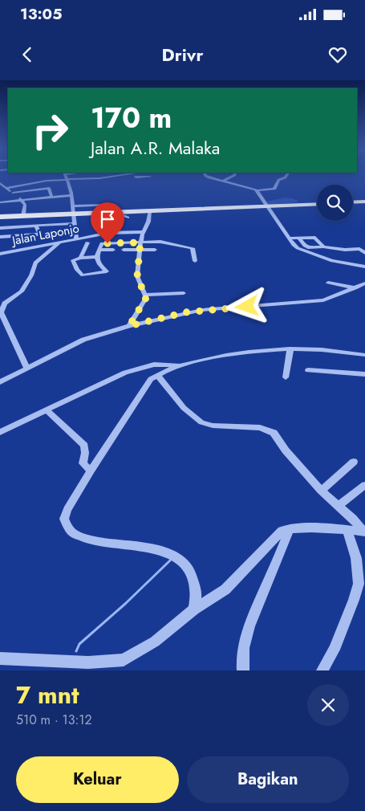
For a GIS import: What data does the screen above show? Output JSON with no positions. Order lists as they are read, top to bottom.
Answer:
{
  "streets": {
    "street": ["Jalan Laponjo"]
  },
  "page": {
    "status": "13:05",
    "header": "Drivr",
    "turn": ["170 m", "Jalan A.R. Malaka"],
    "heading": ["7 mnt", "510 m · 13:12"],
    "buttons": ["Keluar", "Bagikan"]
  }
}
